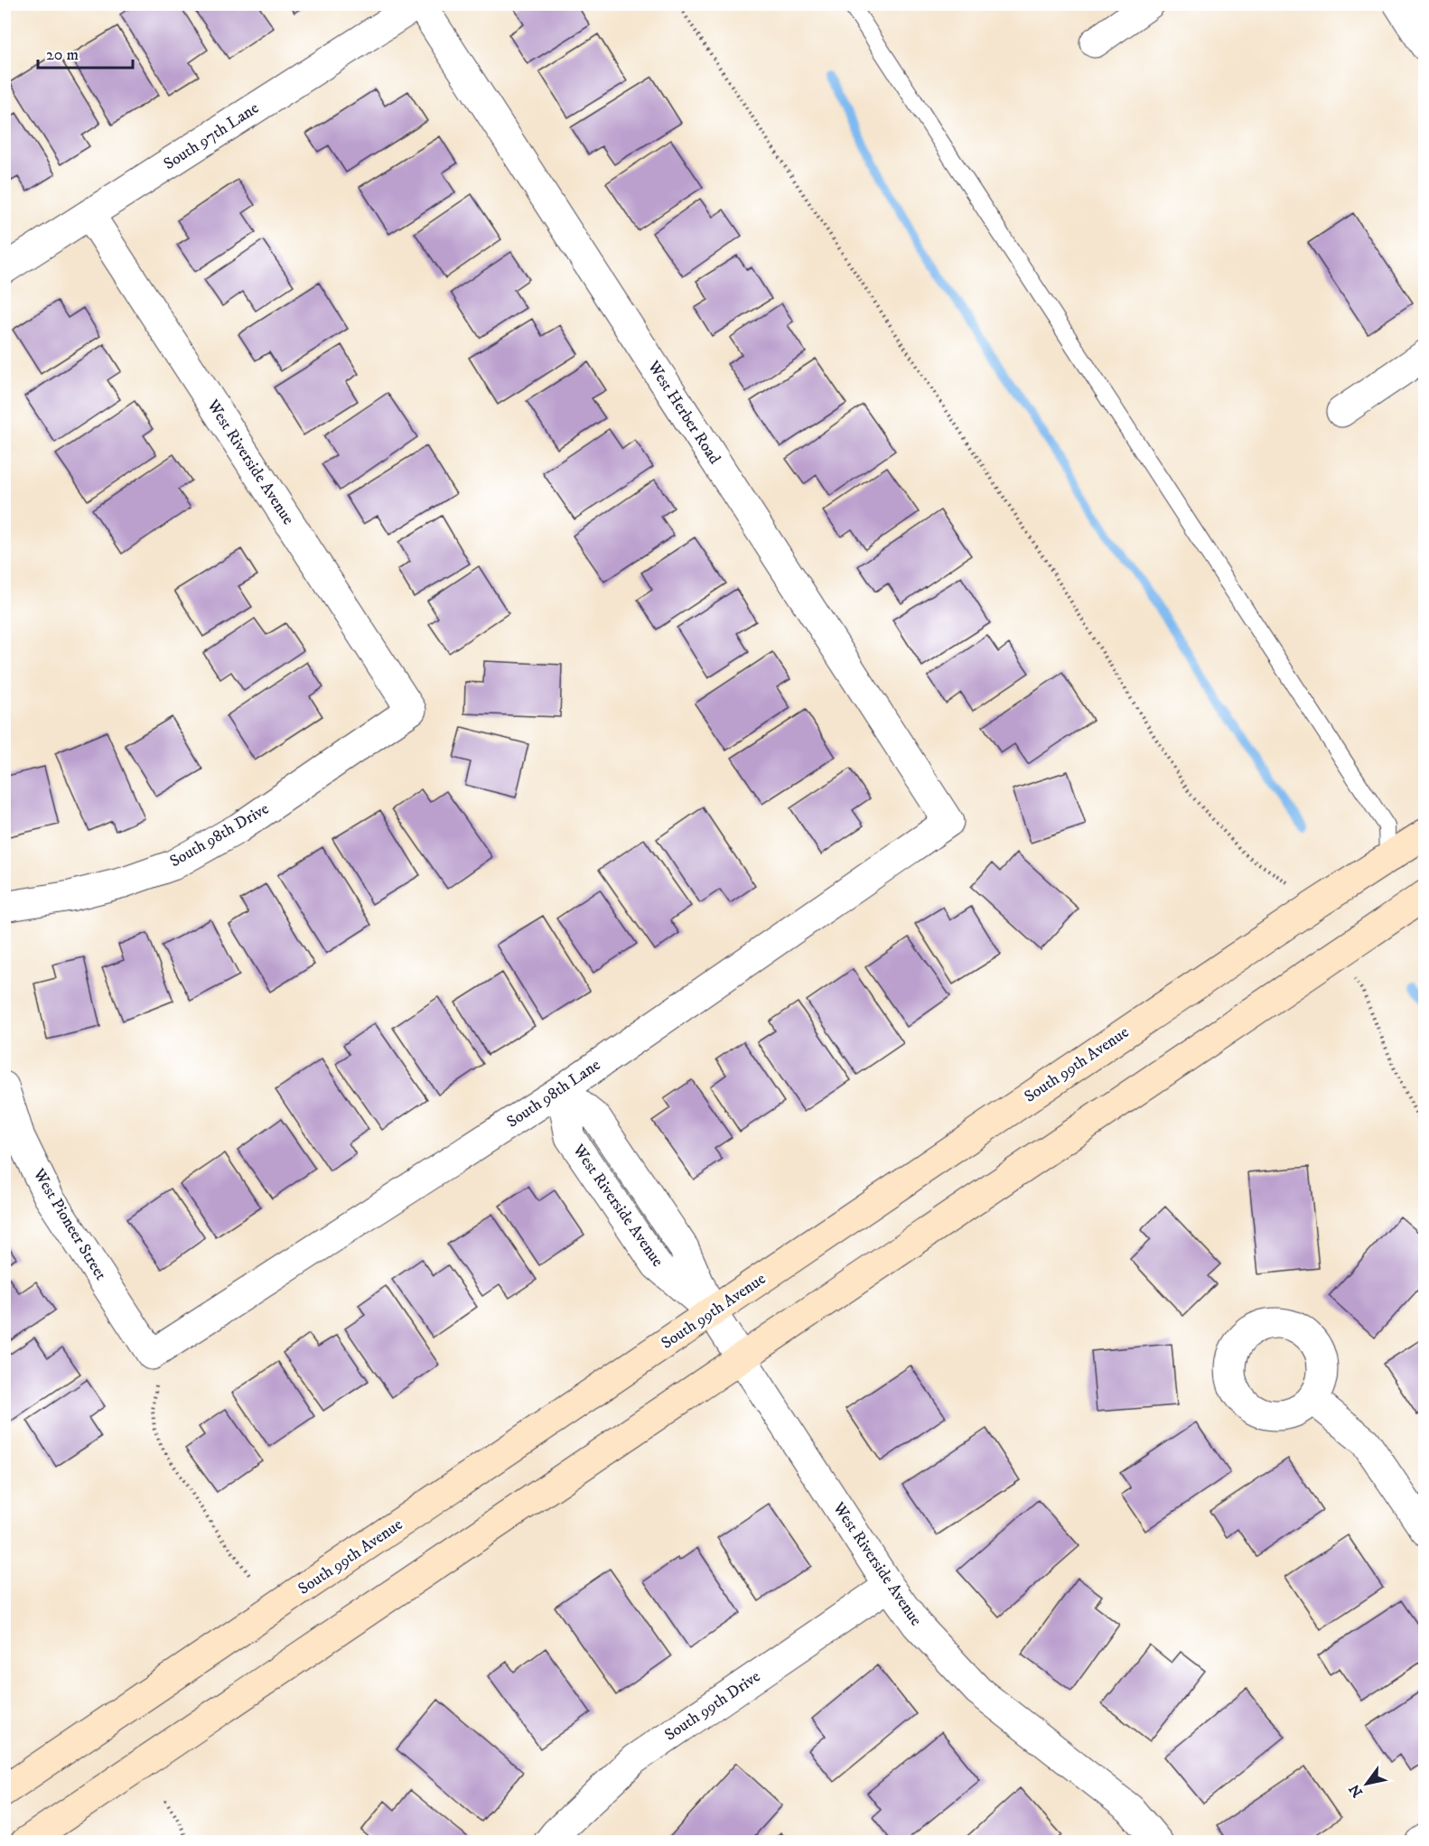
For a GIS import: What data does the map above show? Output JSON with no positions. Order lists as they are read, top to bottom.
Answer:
{
  "streets": {
    "main road": ["South 99th Avenue"],
    "street": [
      "South 97th Lane",
      "West Herber Road",
      "West Riverside Avenue",
      "South 98th Drive",
      "South 98th Lane",
      "West Pioneer Street",
      "South 99th Drive"
    ]
  },
  "crossings": [
    ["South 97th Lane", "West Herber Road"],
    ["South 97th Lane", "West Riverside Avenue"],
    ["West Herber Road", "South 98th Lane"],
    ["West Riverside Avenue", "South 98th Drive"],
    ["West Riverside Avenue", "South 99th Avenue"],
    ["West Riverside Avenue", "South 98th Lane"],
    ["West Riverside Avenue", "South 99th Drive"],
    ["South 98th Lane", "West Pioneer Street"]
  ],
  "scale_bar": "20 m",
  "north": "bottom left"
}
